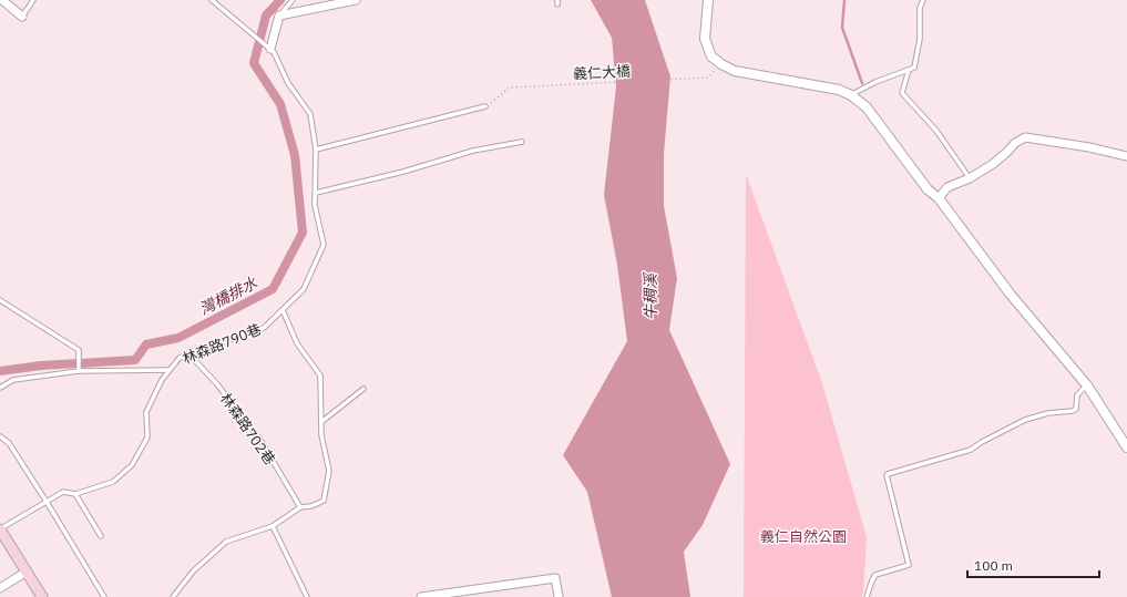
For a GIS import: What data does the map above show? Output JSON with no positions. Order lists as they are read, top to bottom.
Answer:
{
  "streets": {
    "lane": ["林森路790巷", "林森路702巷"],
    "path": ["義仁大橋"]
  },
  "crossings": [
    ["林森路790巷", "林森路702巷"]
  ],
  "water": ["灣橋排水", "牛稠溪"],
  "parks": ["義仁自然公園"],
  "scale_bar": "100 m"
}
